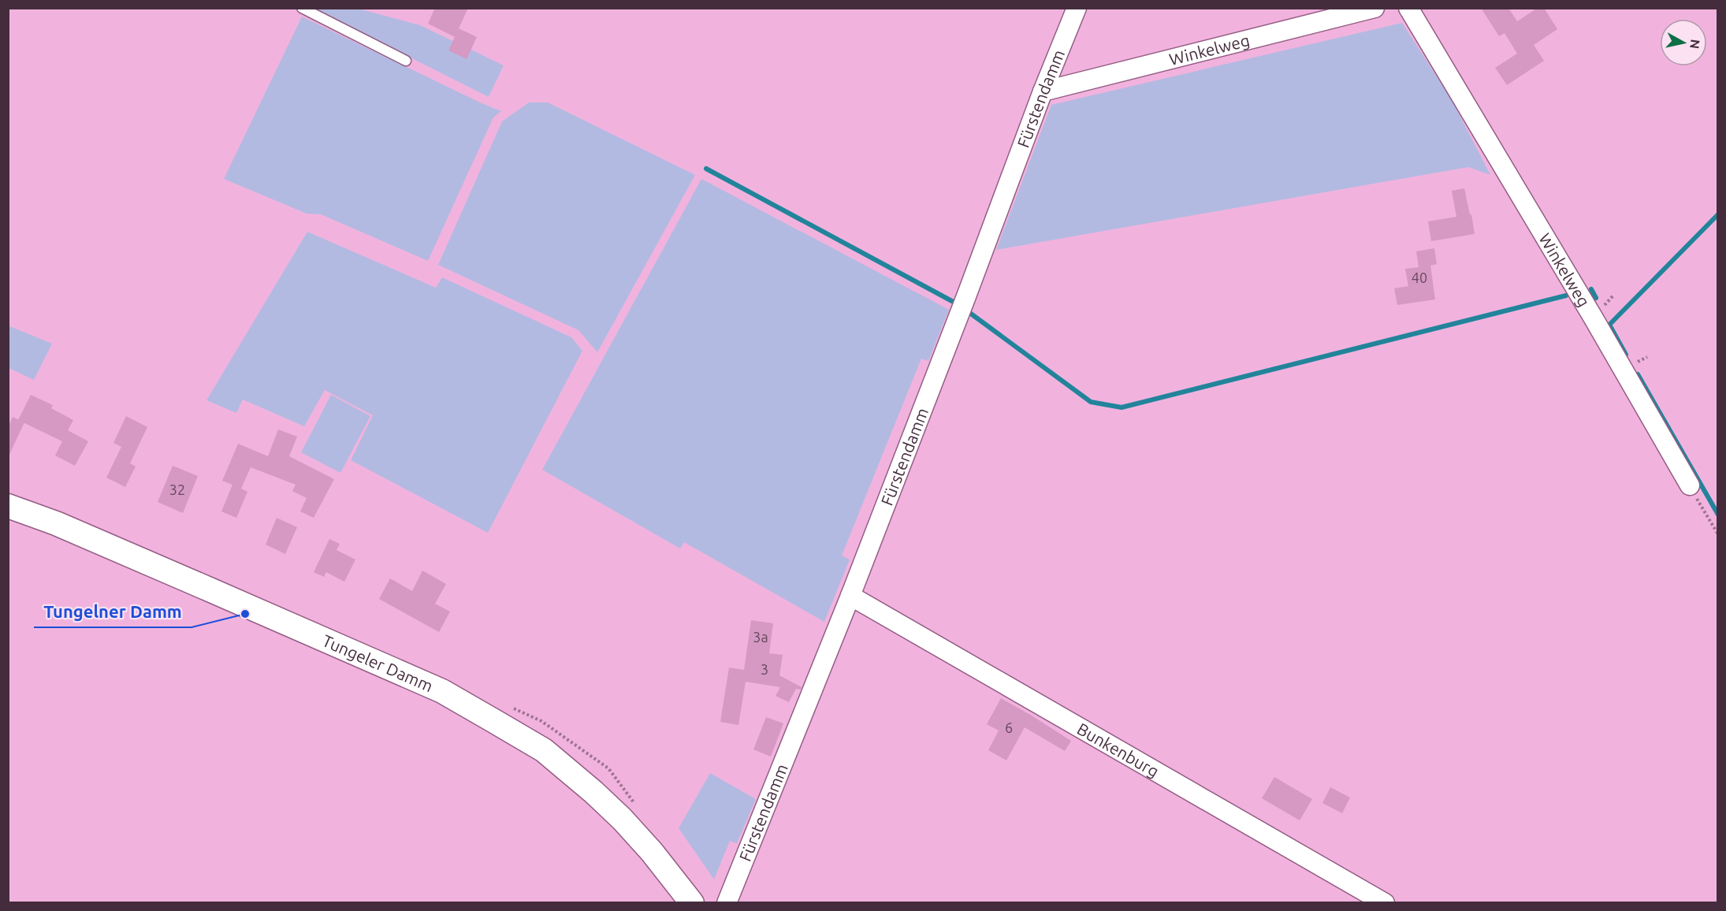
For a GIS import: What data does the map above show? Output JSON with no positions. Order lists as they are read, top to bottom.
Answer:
{
  "streets": {
    "street": [
      "Winkelweg",
      "Fürstendamm",
      "Tungeler Damm",
      "Bunkenburg"
    ]
  },
  "crossings": [
    ["Winkelweg", "Fürstendamm"],
    ["Fürstendamm", "Bunkenburg"]
  ],
  "places": ["Tungelner Damm"],
  "house_numbers": [
    "40",
    "32",
    "3a",
    "3",
    "6"
  ],
  "north": "right"
}
